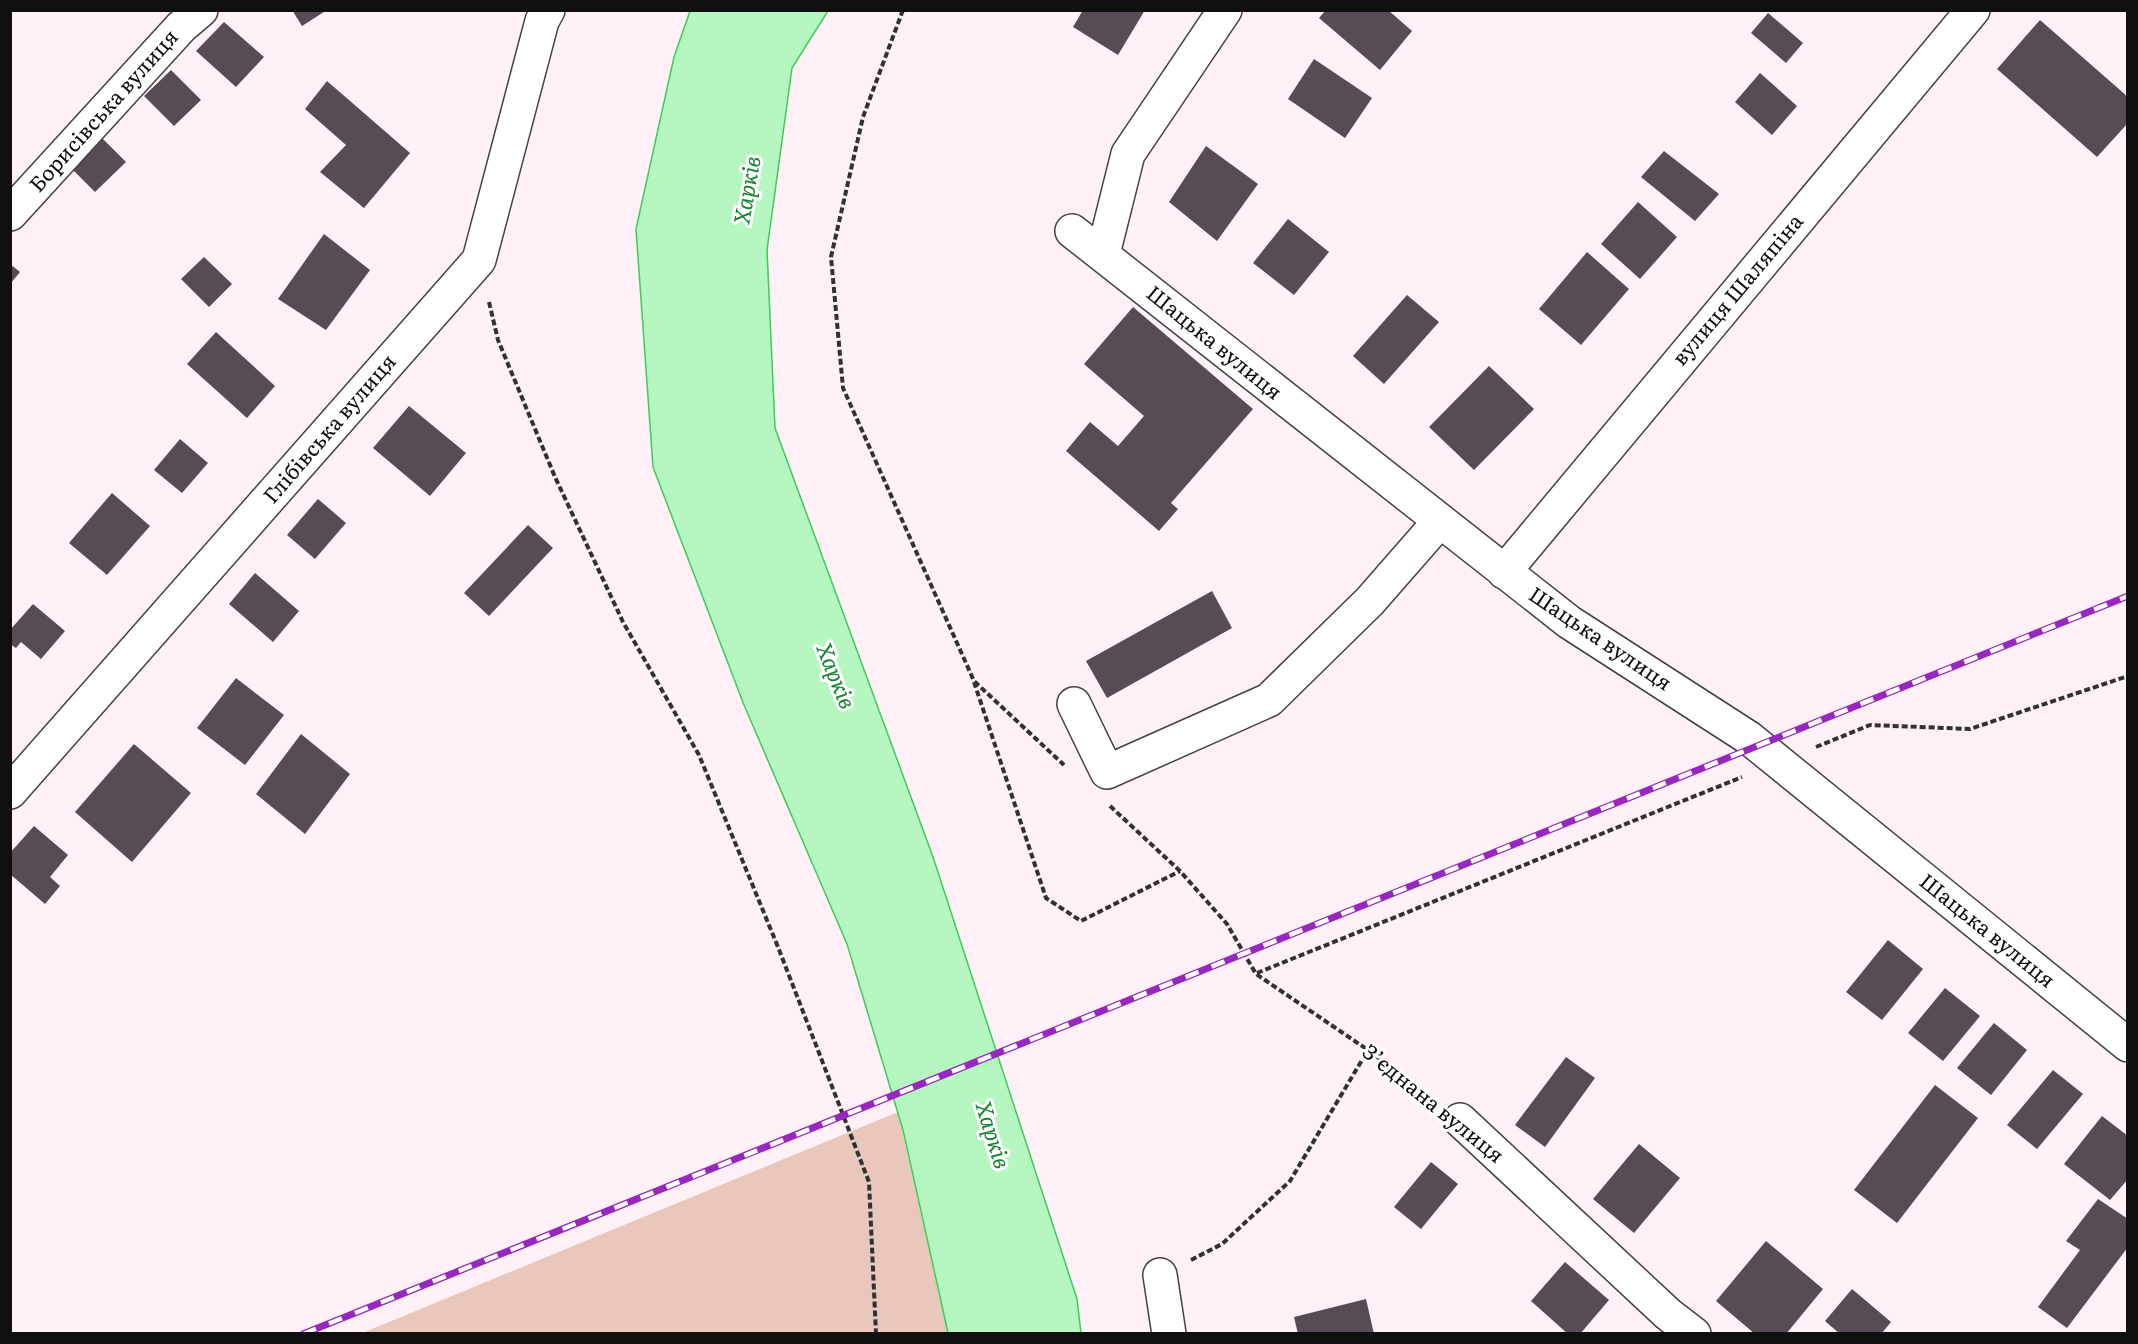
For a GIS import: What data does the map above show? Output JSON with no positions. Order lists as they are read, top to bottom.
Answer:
{
  "streets": {
    "street": [
      "Борисівська вулиця",
      "вулиця Шаляпіна",
      "Шацька вулиця",
      "Глібівська вулиця",
      "З’єднана вулиця"
    ]
  },
  "crossings": [
    ["вулиця Шаляпіна", "Шацька вулиця"]
  ],
  "water": ["Харків"]
}
